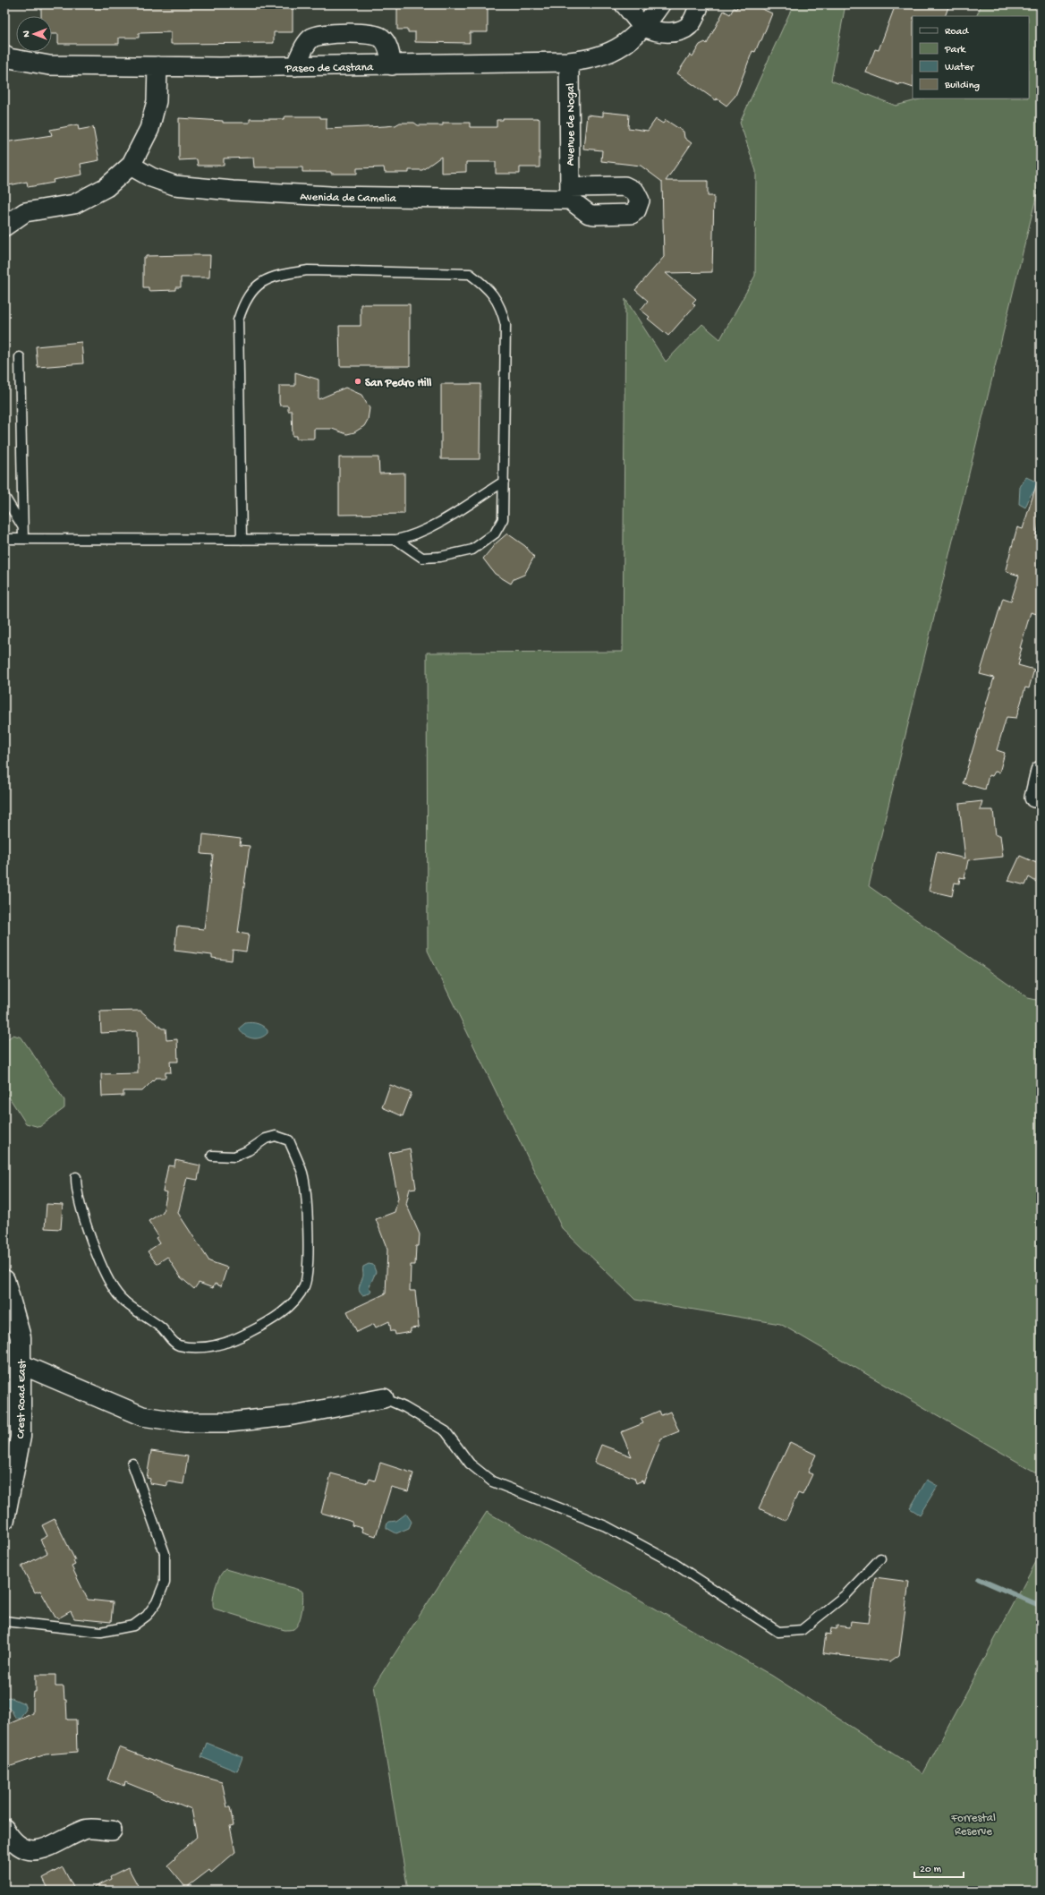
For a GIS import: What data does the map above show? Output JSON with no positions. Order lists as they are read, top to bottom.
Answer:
{
  "streets": {
    "street": [
      "Paseo de Castana",
      "Avenue de Nogal",
      "Avenida de Camelia",
      "Crest Road East"
    ]
  },
  "crossings": [
    ["Paseo de Castana", "Avenue de Nogal"],
    ["Avenue de Nogal", "Avenida de Camelia"]
  ],
  "parks": ["Forrestal Reserve"],
  "places": ["San Pedro Hill"],
  "legend": [
    "Road",
    "Park",
    "Water",
    "Building"
  ],
  "scale_bar": "20 m",
  "north": "left"
}
